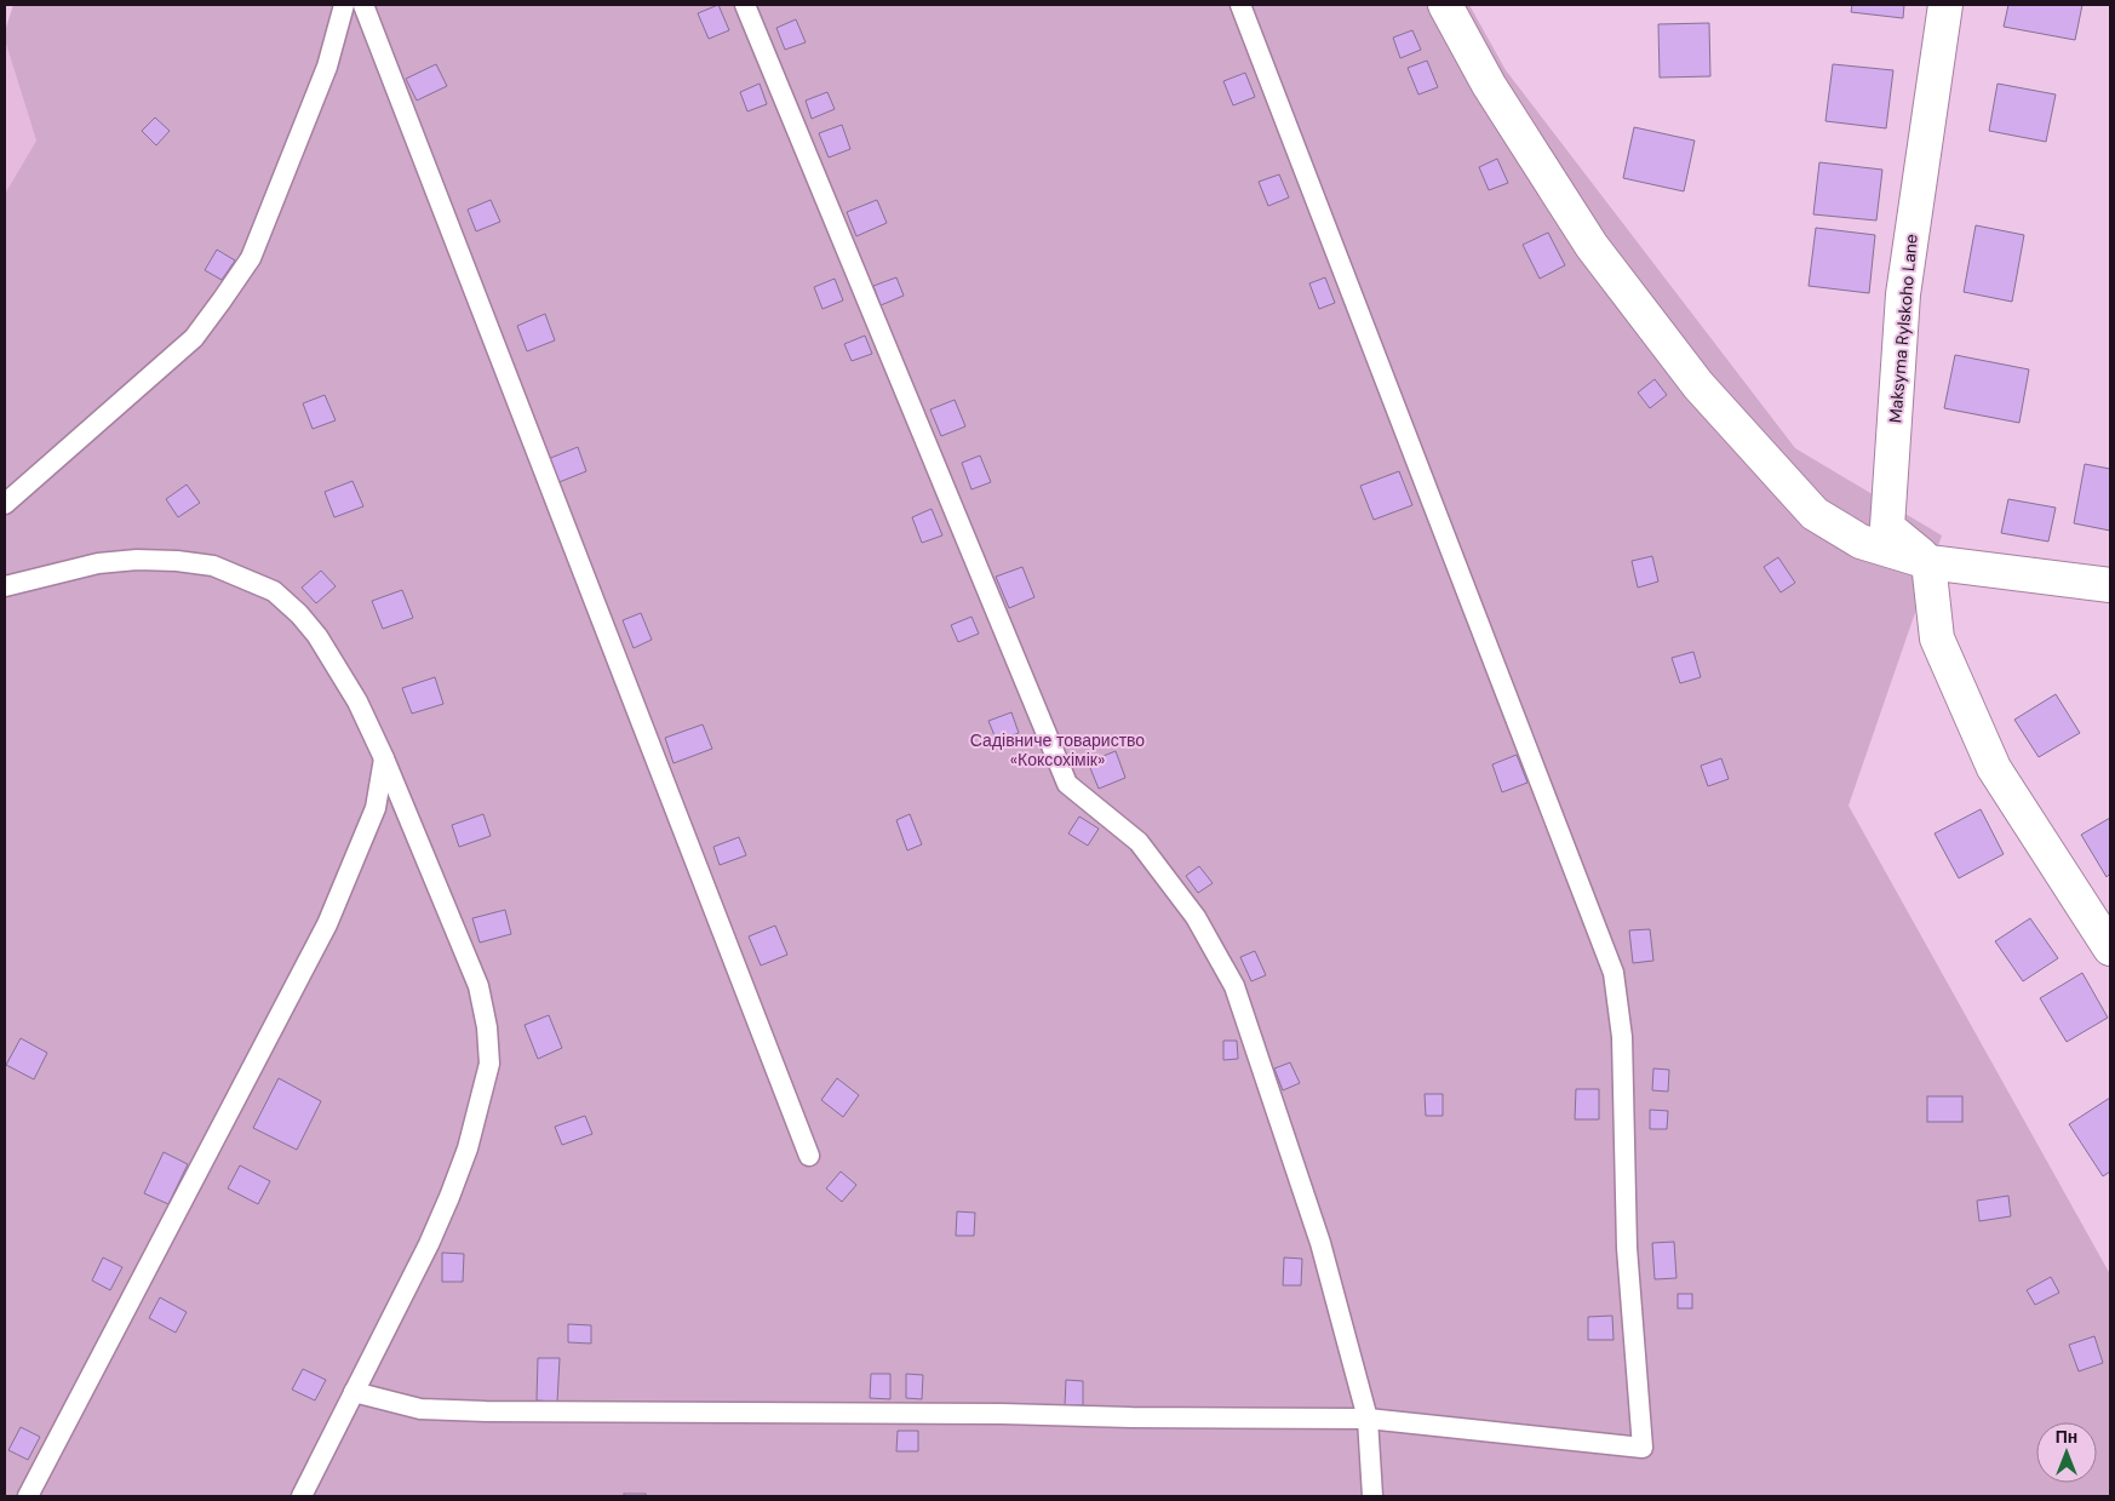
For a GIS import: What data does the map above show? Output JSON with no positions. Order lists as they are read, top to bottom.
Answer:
{
  "streets": {
    "street": ["Maksyma Rylskoho Lane"]
  },
  "parks": ["Садівниче товариство «Коксохімік»"],
  "north": "top"
}
